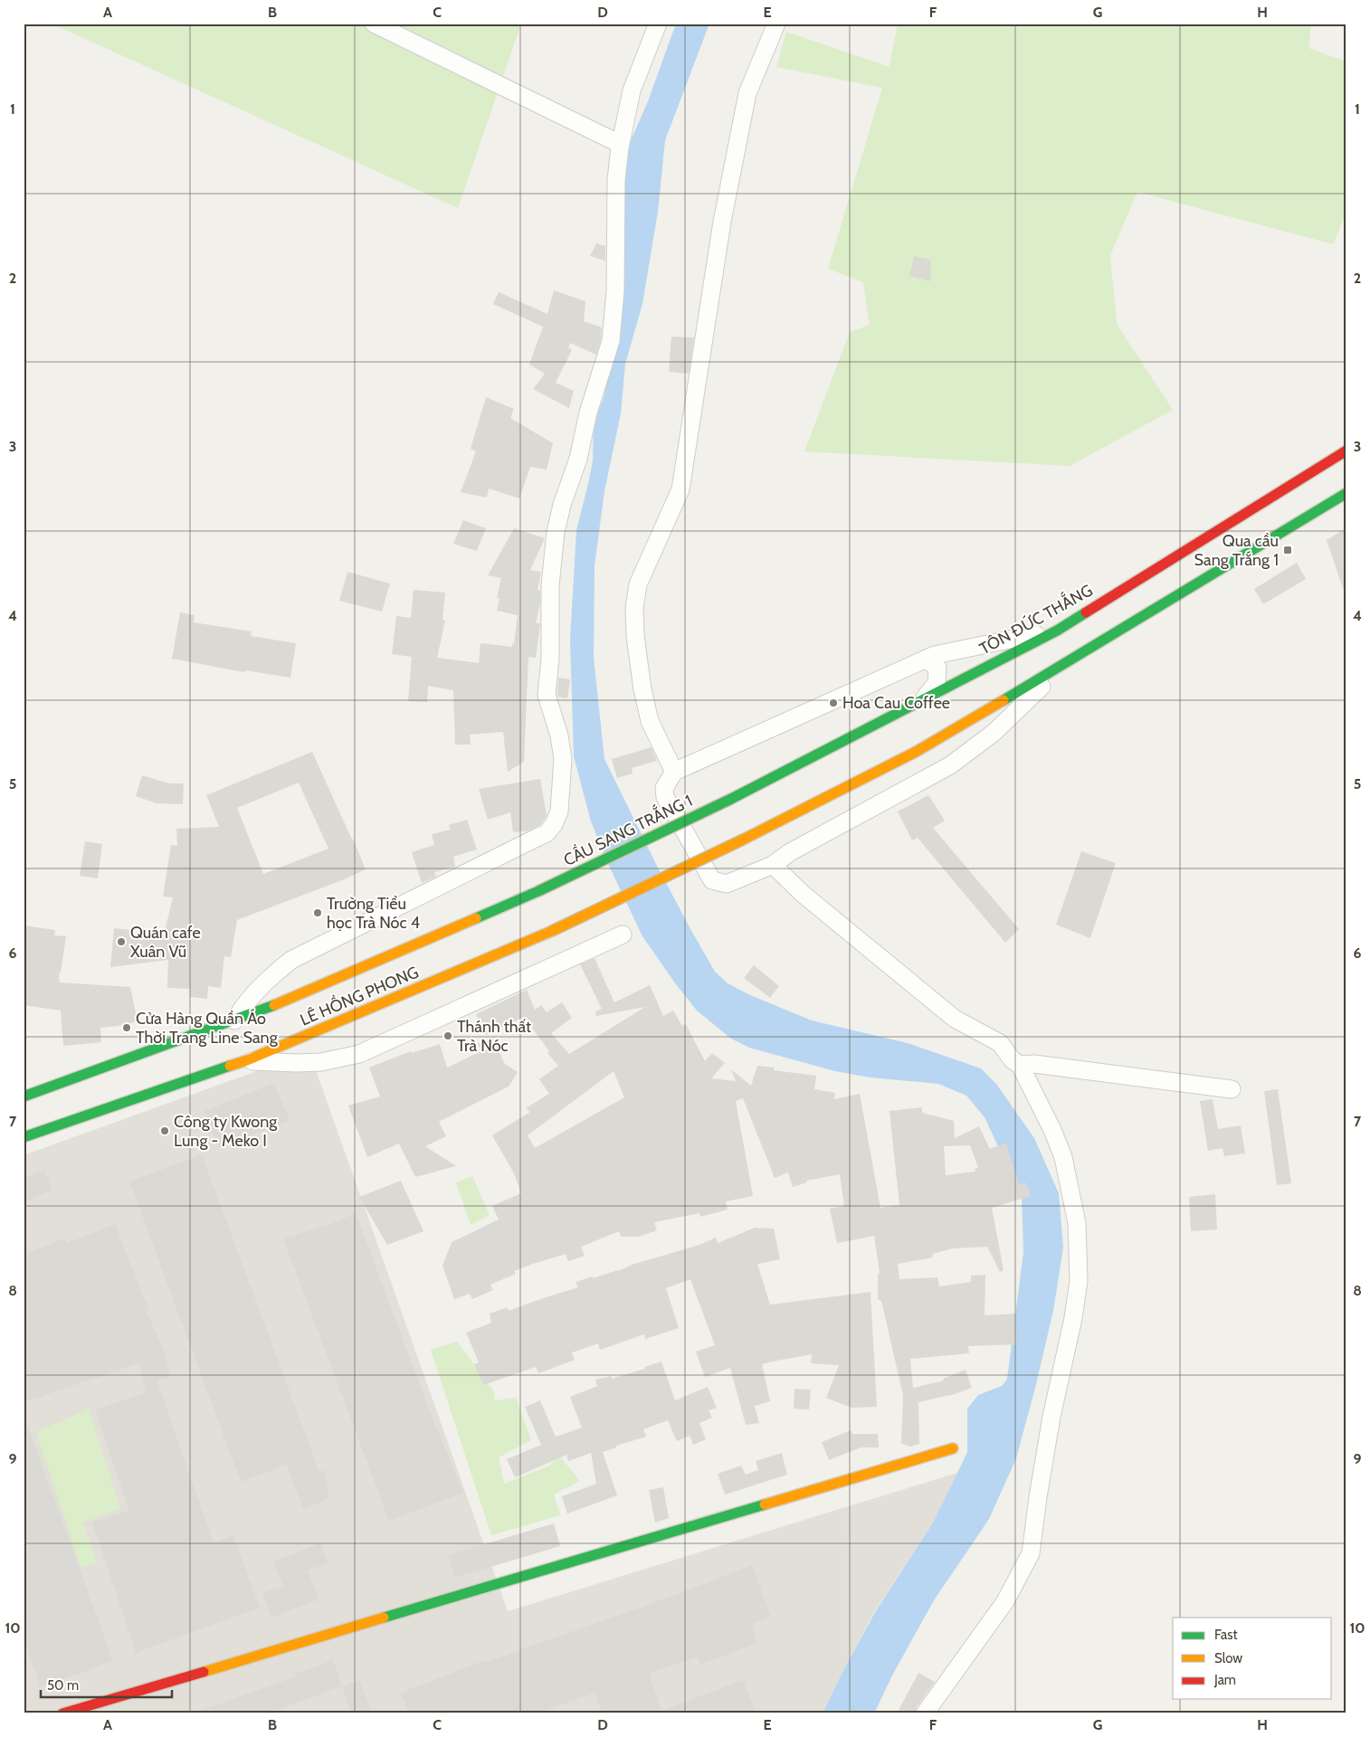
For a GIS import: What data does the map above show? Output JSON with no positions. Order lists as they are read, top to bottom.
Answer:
{
  "streets": {
    "main road": ["TÔN ĐỨC THẮNG", "CẦU SANG TRẮNG 1", "LÊ HỒNG PHONG"]
  },
  "crossings": [
    ["TÔN ĐỨC THẮNG", "CẦU SANG TRẮNG 1"],
    ["CẦU SANG TRẮNG 1", "LÊ HỒNG PHONG"]
  ],
  "places": {
    "transit": ["Qua cầu Sang Trắng 1"],
    "other": [
      "Hoa Cau Coffee",
      "Trường Tiểu học Trà Nóc 4",
      "Quán cafe Xuân Vũ",
      "Cửa Hàng Quần Áo Thời Trang Line Sang",
      "Thánh thất Trà Nóc",
      "Công ty Kwong Lung - Meko I"
    ]
  },
  "legend": ["Fast", "Slow", "Jam"],
  "scale_bar": "50 m",
  "grid": {
    "columns": [
      "A",
      "B",
      "C",
      "D",
      "E",
      "F",
      "G",
      "H"
    ],
    "rows": [
      "1",
      "2",
      "3",
      "4",
      "5",
      "6",
      "7",
      "8",
      "9",
      "10"
    ]
  }
}
